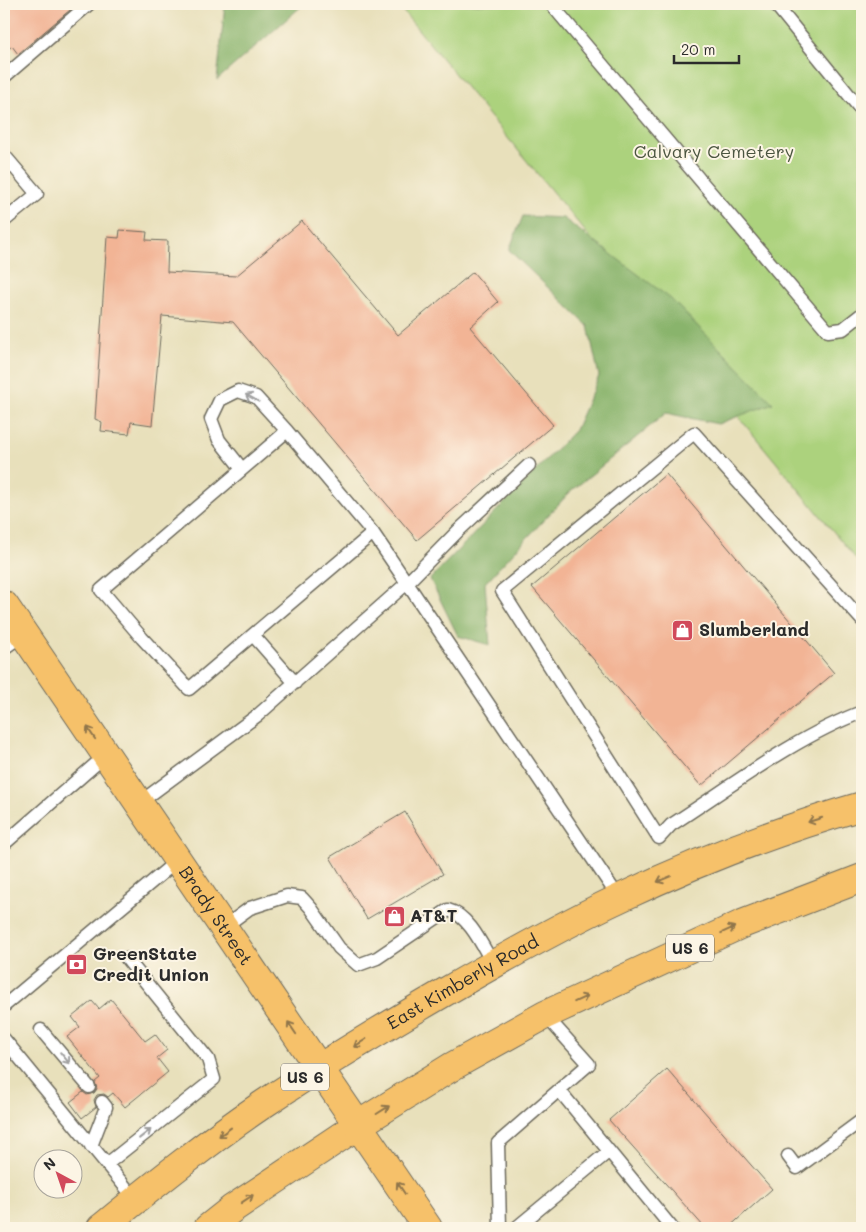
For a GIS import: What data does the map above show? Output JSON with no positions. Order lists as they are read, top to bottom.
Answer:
{
  "streets": {
    "main road": ["Brady Street", "US 6", "East Kimberly Road"]
  },
  "crossings": [
    ["Brady Street", "US 6"],
    ["Brady Street", "East Kimberly Road"]
  ],
  "one_way": ["Brady Street"],
  "parks": ["Calvary Cemetery"],
  "places": {
    "shop": ["Slumberland", "AT&T"],
    "bank": ["GreenState Credit Union"]
  },
  "scale_bar": "20 m",
  "north": "top left"
}
